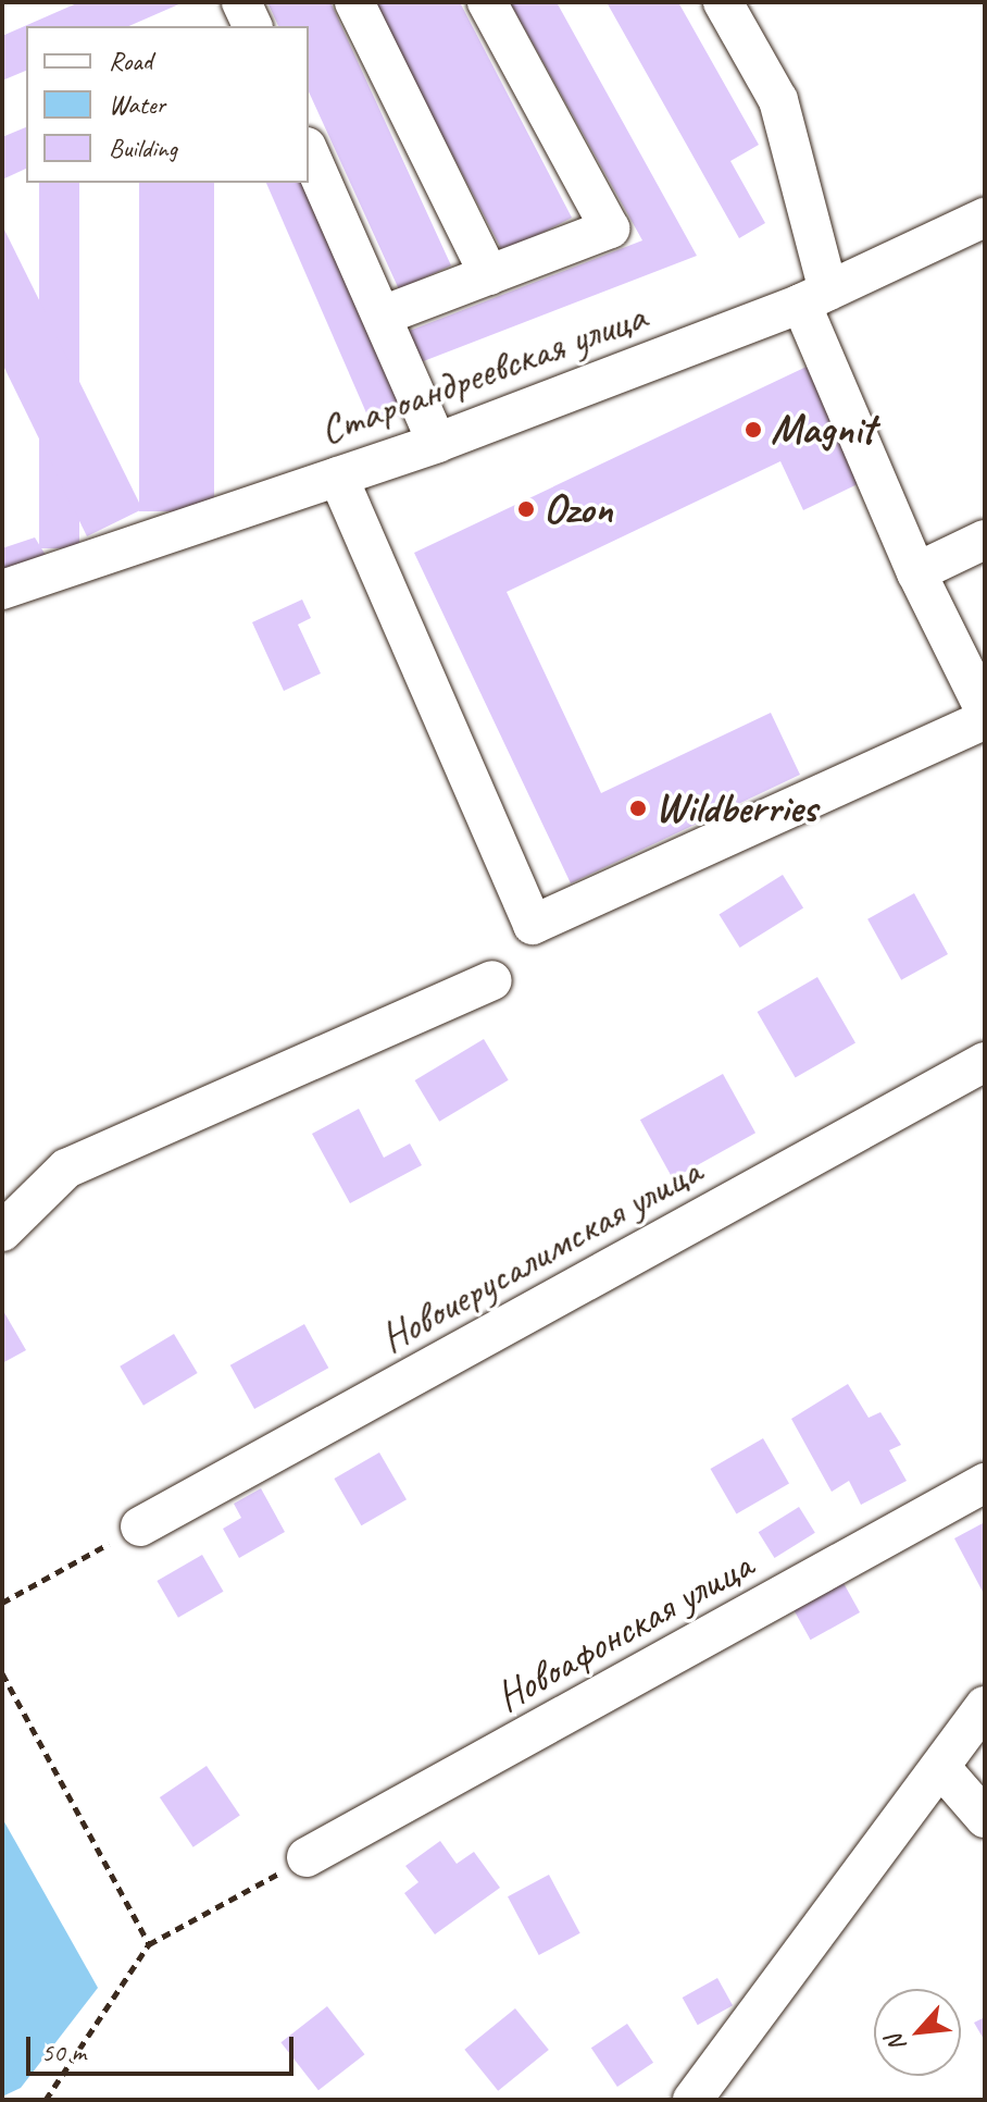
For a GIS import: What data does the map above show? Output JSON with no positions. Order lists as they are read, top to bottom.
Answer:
{
  "streets": {
    "street": ["Староандреевская улица", "Новоиерусалимская улица", "Новоафонская улица"]
  },
  "places": ["Magnit", "Ozon", "Wildberries"],
  "legend": ["Road", "Water", "Building"],
  "scale_bar": "50 m",
  "north": "bottom left"
}
